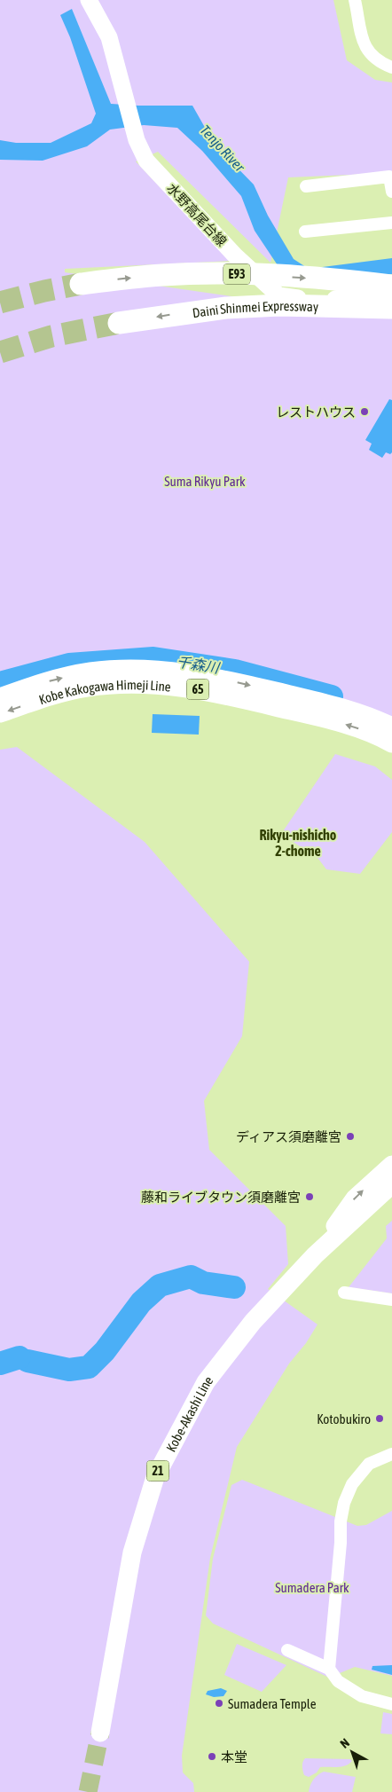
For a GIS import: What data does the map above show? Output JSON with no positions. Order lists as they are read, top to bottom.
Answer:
{
  "streets": {
    "highway": ["E93", "Daini Shinmei Expressway"],
    "main road": [
      "65",
      "Kobe Kakogawa Himeji Line",
      "Kobe-Akashi Line",
      "21"
    ],
    "street": ["水野高尾台線"]
  },
  "districts": ["Rikyu-nishicho 2-chome"],
  "water": ["Tenjo River", "千森川"],
  "parks": ["Suma Rikyu Park", "Sumadera Park"],
  "places": [
    "レストハウス",
    "ディアス須磨離宮",
    "藤和ライブタウン須磨離宮",
    "Kotobukiro",
    "Sumadera Temple",
    "本堂"
  ],
  "north": "top left"
}
